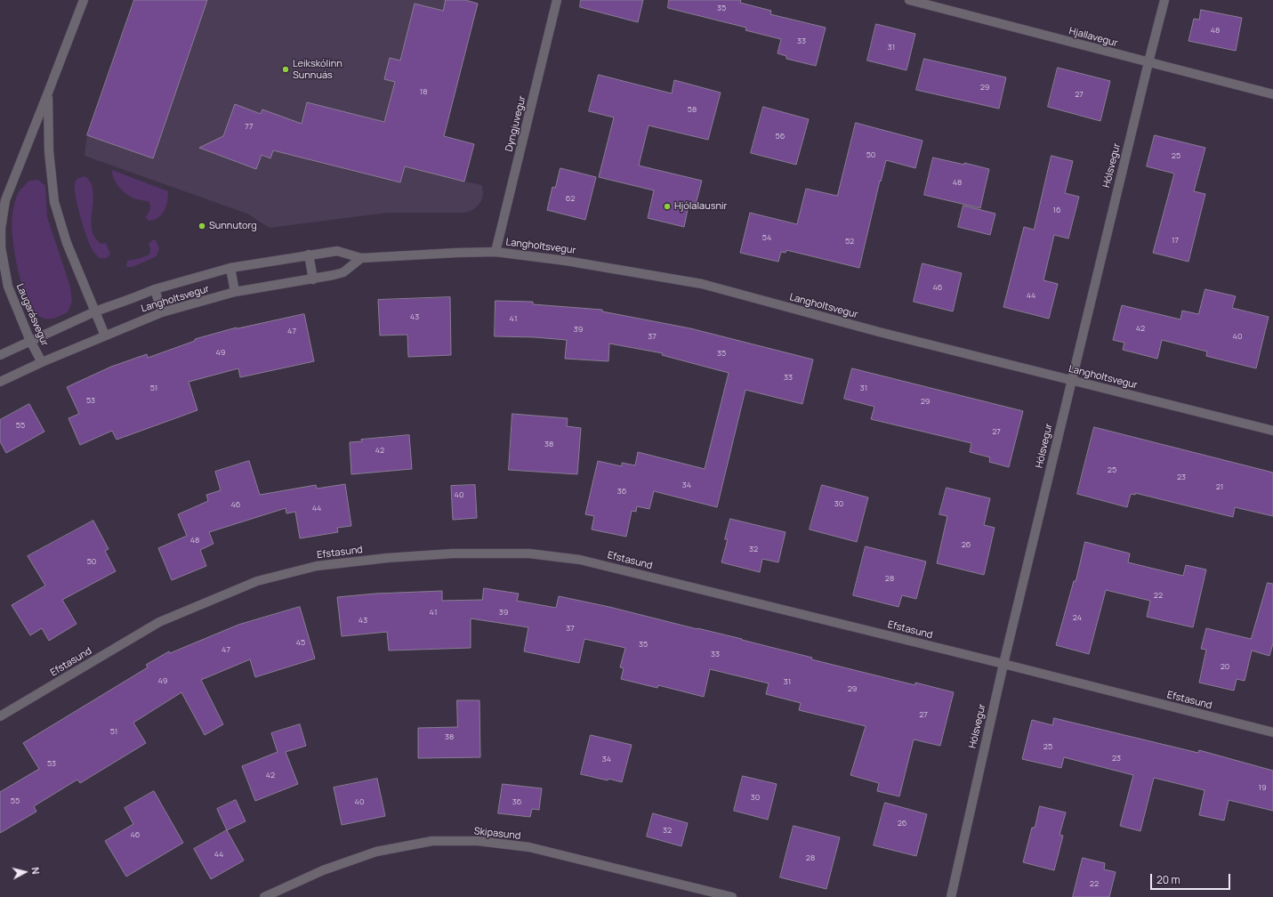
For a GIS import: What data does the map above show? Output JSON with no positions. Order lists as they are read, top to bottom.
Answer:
{
  "streets": {
    "street": [
      "Hjallavegur",
      "Dyngjuvegur",
      "Hólsvegur",
      "Langholtsvegur",
      "Laugarásvegur",
      "Efstasund",
      "Skipasund"
    ]
  },
  "crossings": [
    ["Hjallavegur", "Hólsvegur"],
    ["Dyngjuvegur", "Langholtsvegur"],
    ["Hólsvegur", "Langholtsvegur"],
    ["Hólsvegur", "Efstasund"],
    ["Langholtsvegur", "Laugarásvegur"]
  ],
  "places": ["Leikskólinn Sunnuás", "Hjólalausnir", "Sunnutorg"],
  "house_numbers": [
    "35",
    "48",
    "33",
    "31",
    "29",
    "18",
    "27",
    "58",
    "77",
    "56",
    "50",
    "25",
    "48",
    "62",
    "16",
    "54",
    "17",
    "52",
    "46",
    "44",
    "43",
    "41",
    "42",
    "39",
    "47",
    "37",
    "40",
    "49",
    "35",
    "33",
    "51",
    "31",
    "53",
    "29",
    "55",
    "27",
    "38",
    "42",
    "25",
    "23",
    "34",
    "21",
    "36",
    "40",
    "30",
    "46",
    "44",
    "48",
    "26",
    "32",
    "50",
    "28",
    "22",
    "41",
    "39",
    "24",
    "43",
    "37",
    "45",
    "35",
    "47",
    "33",
    "20",
    "49",
    "31",
    "29",
    "27",
    "51",
    "38",
    "25",
    "23",
    "34",
    "53",
    "42",
    "19",
    "30",
    "55",
    "40",
    "36",
    "26",
    "32",
    "46",
    "44",
    "28",
    "22"
  ],
  "scale_bar": "20 m",
  "north": "right"
}
